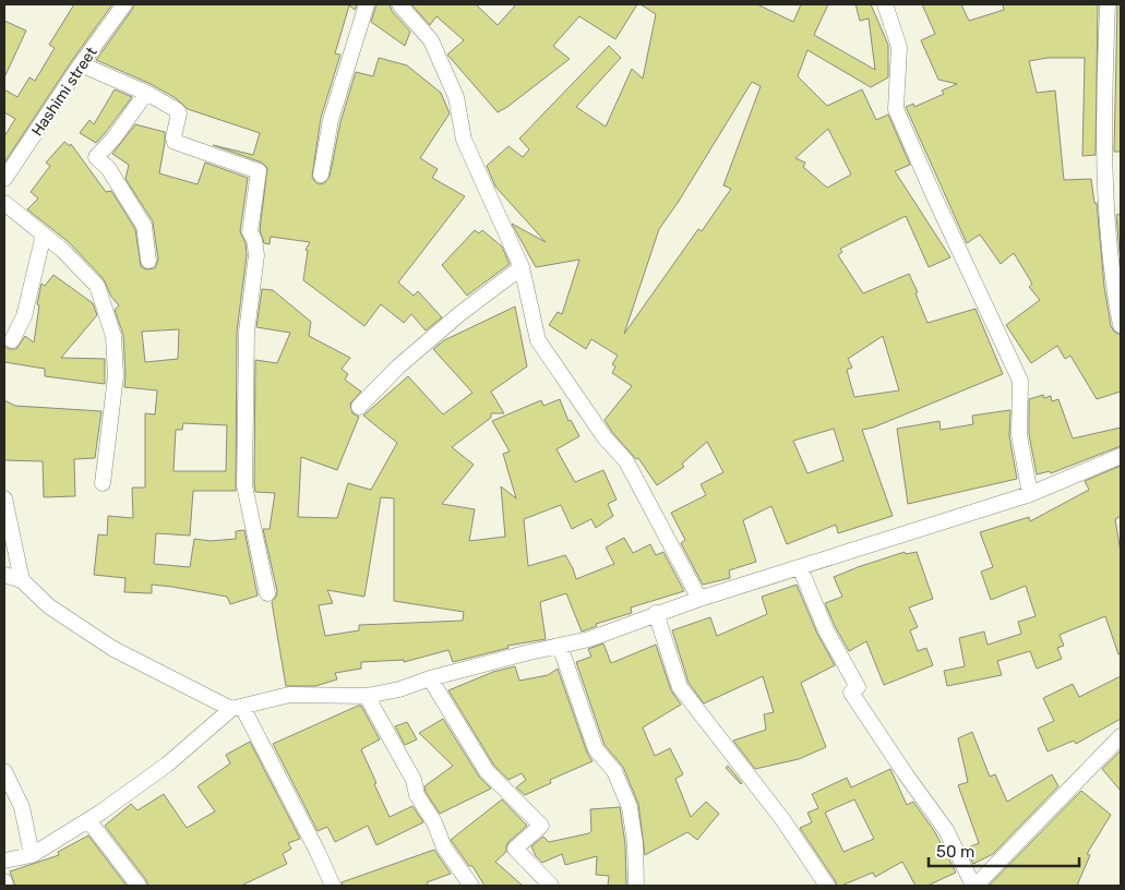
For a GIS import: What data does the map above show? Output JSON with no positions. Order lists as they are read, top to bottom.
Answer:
{
  "streets": {
    "street": ["Hashimi street"]
  },
  "scale_bar": "50 m"
}
